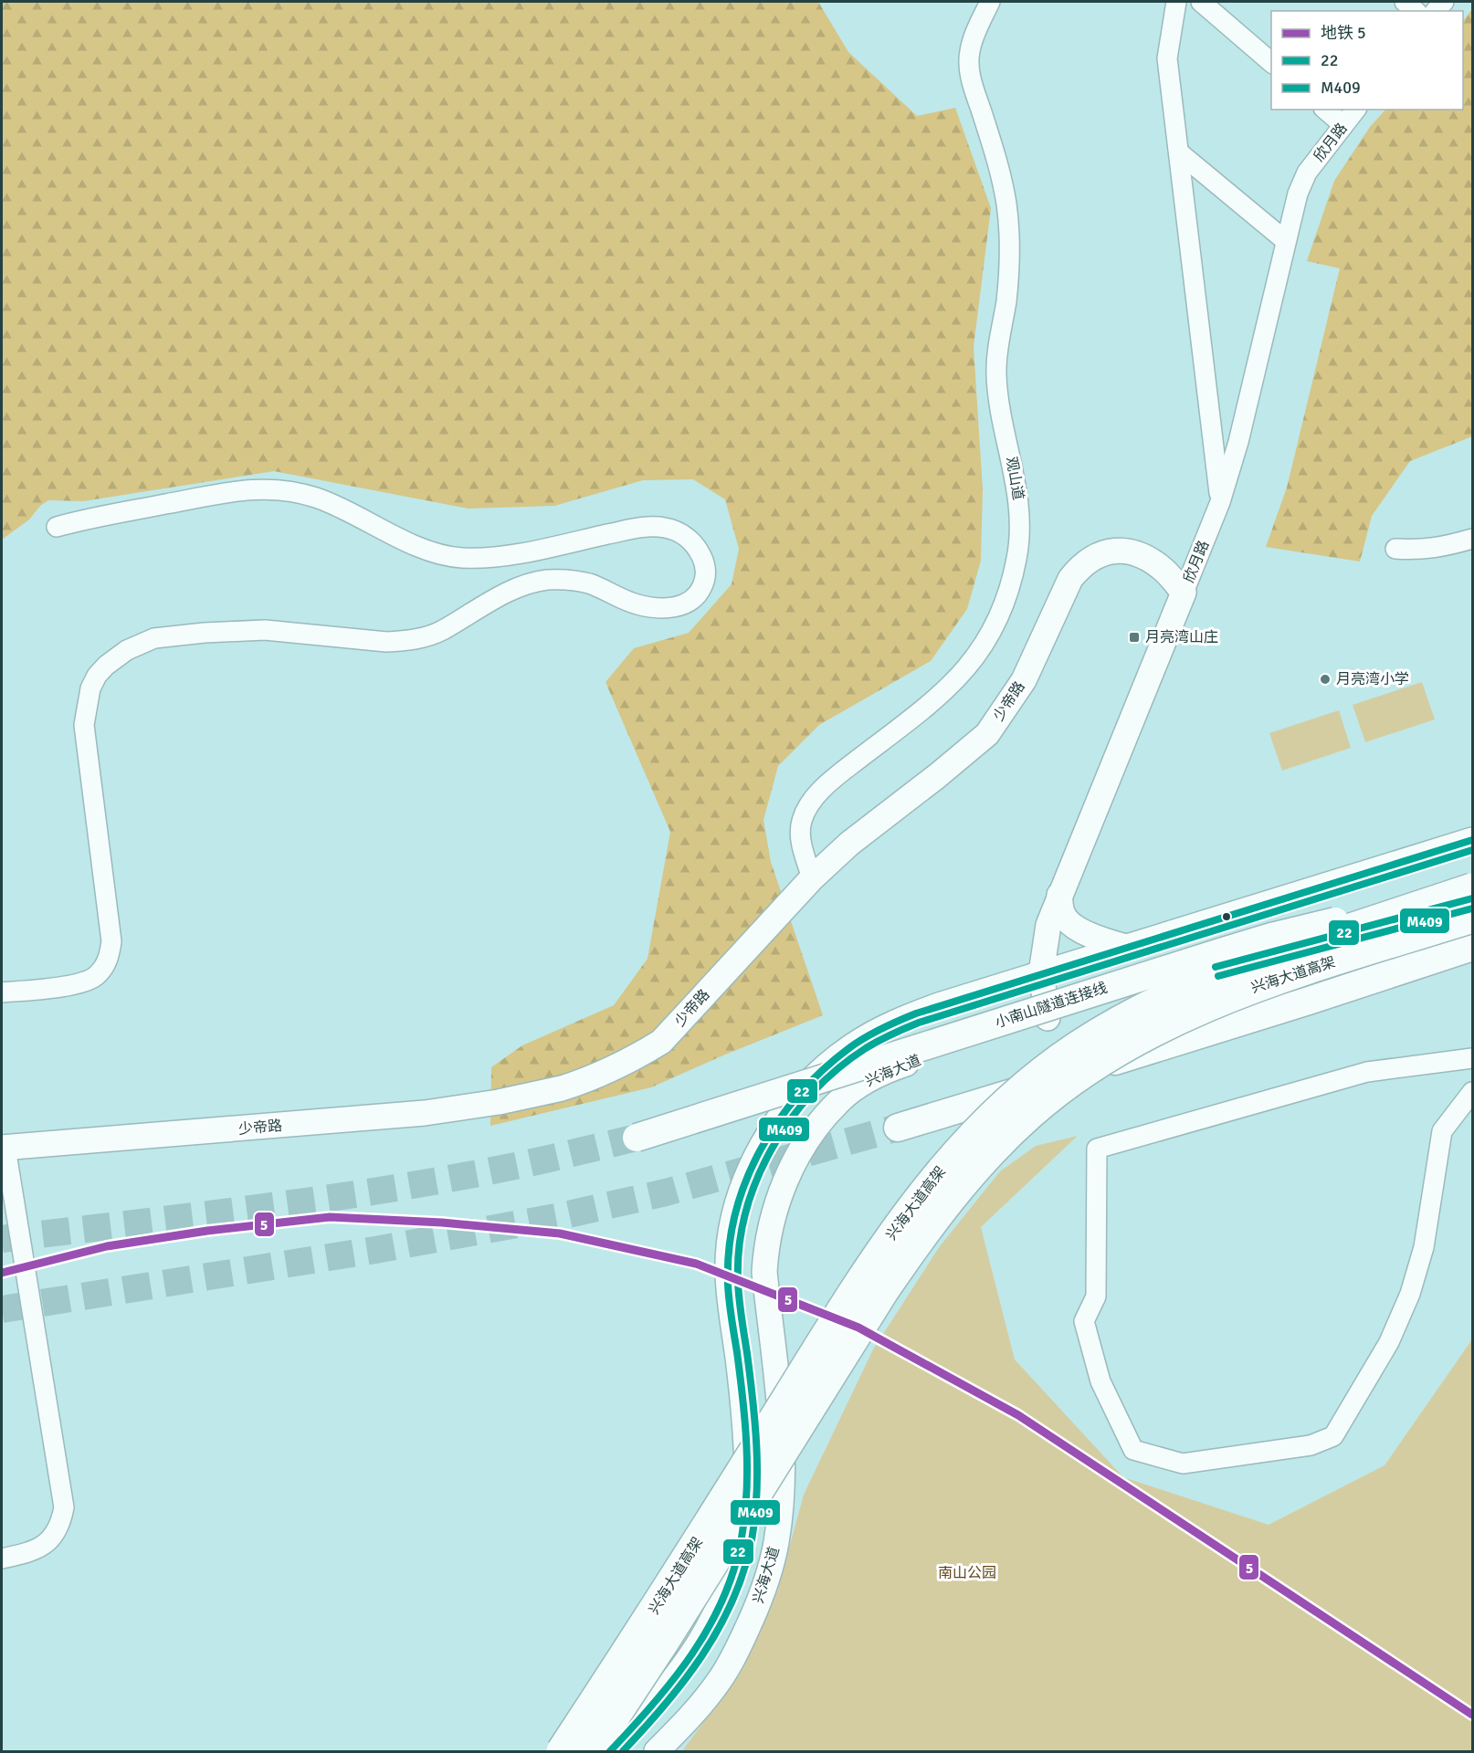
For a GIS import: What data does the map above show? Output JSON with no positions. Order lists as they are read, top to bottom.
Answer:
{
  "streets": {
    "main road": ["兴海大道高架", "小南山隧道连接线"],
    "street": [
      "欣月路",
      "观山道",
      "少帝路",
      "兴海大道"
    ]
  },
  "crossings": [
    ["欣月路", "少帝路"],
    ["欣月路", "兴海大道"],
    ["观山道", "少帝路"],
    ["兴海大道高架", "小南山隧道连接线"],
    ["兴海大道高架", "兴海大道"],
    ["小南山隧道连接线", "兴海大道"]
  ],
  "parks": ["南山公园"],
  "places": {
    "transit": ["月亮湾山庄"],
    "other": ["月亮湾小学"]
  },
  "lines": ["transit line 22", "transit line M409", "metro line 5"],
  "legend": ["地铁 5", "22", "M409"]
}
